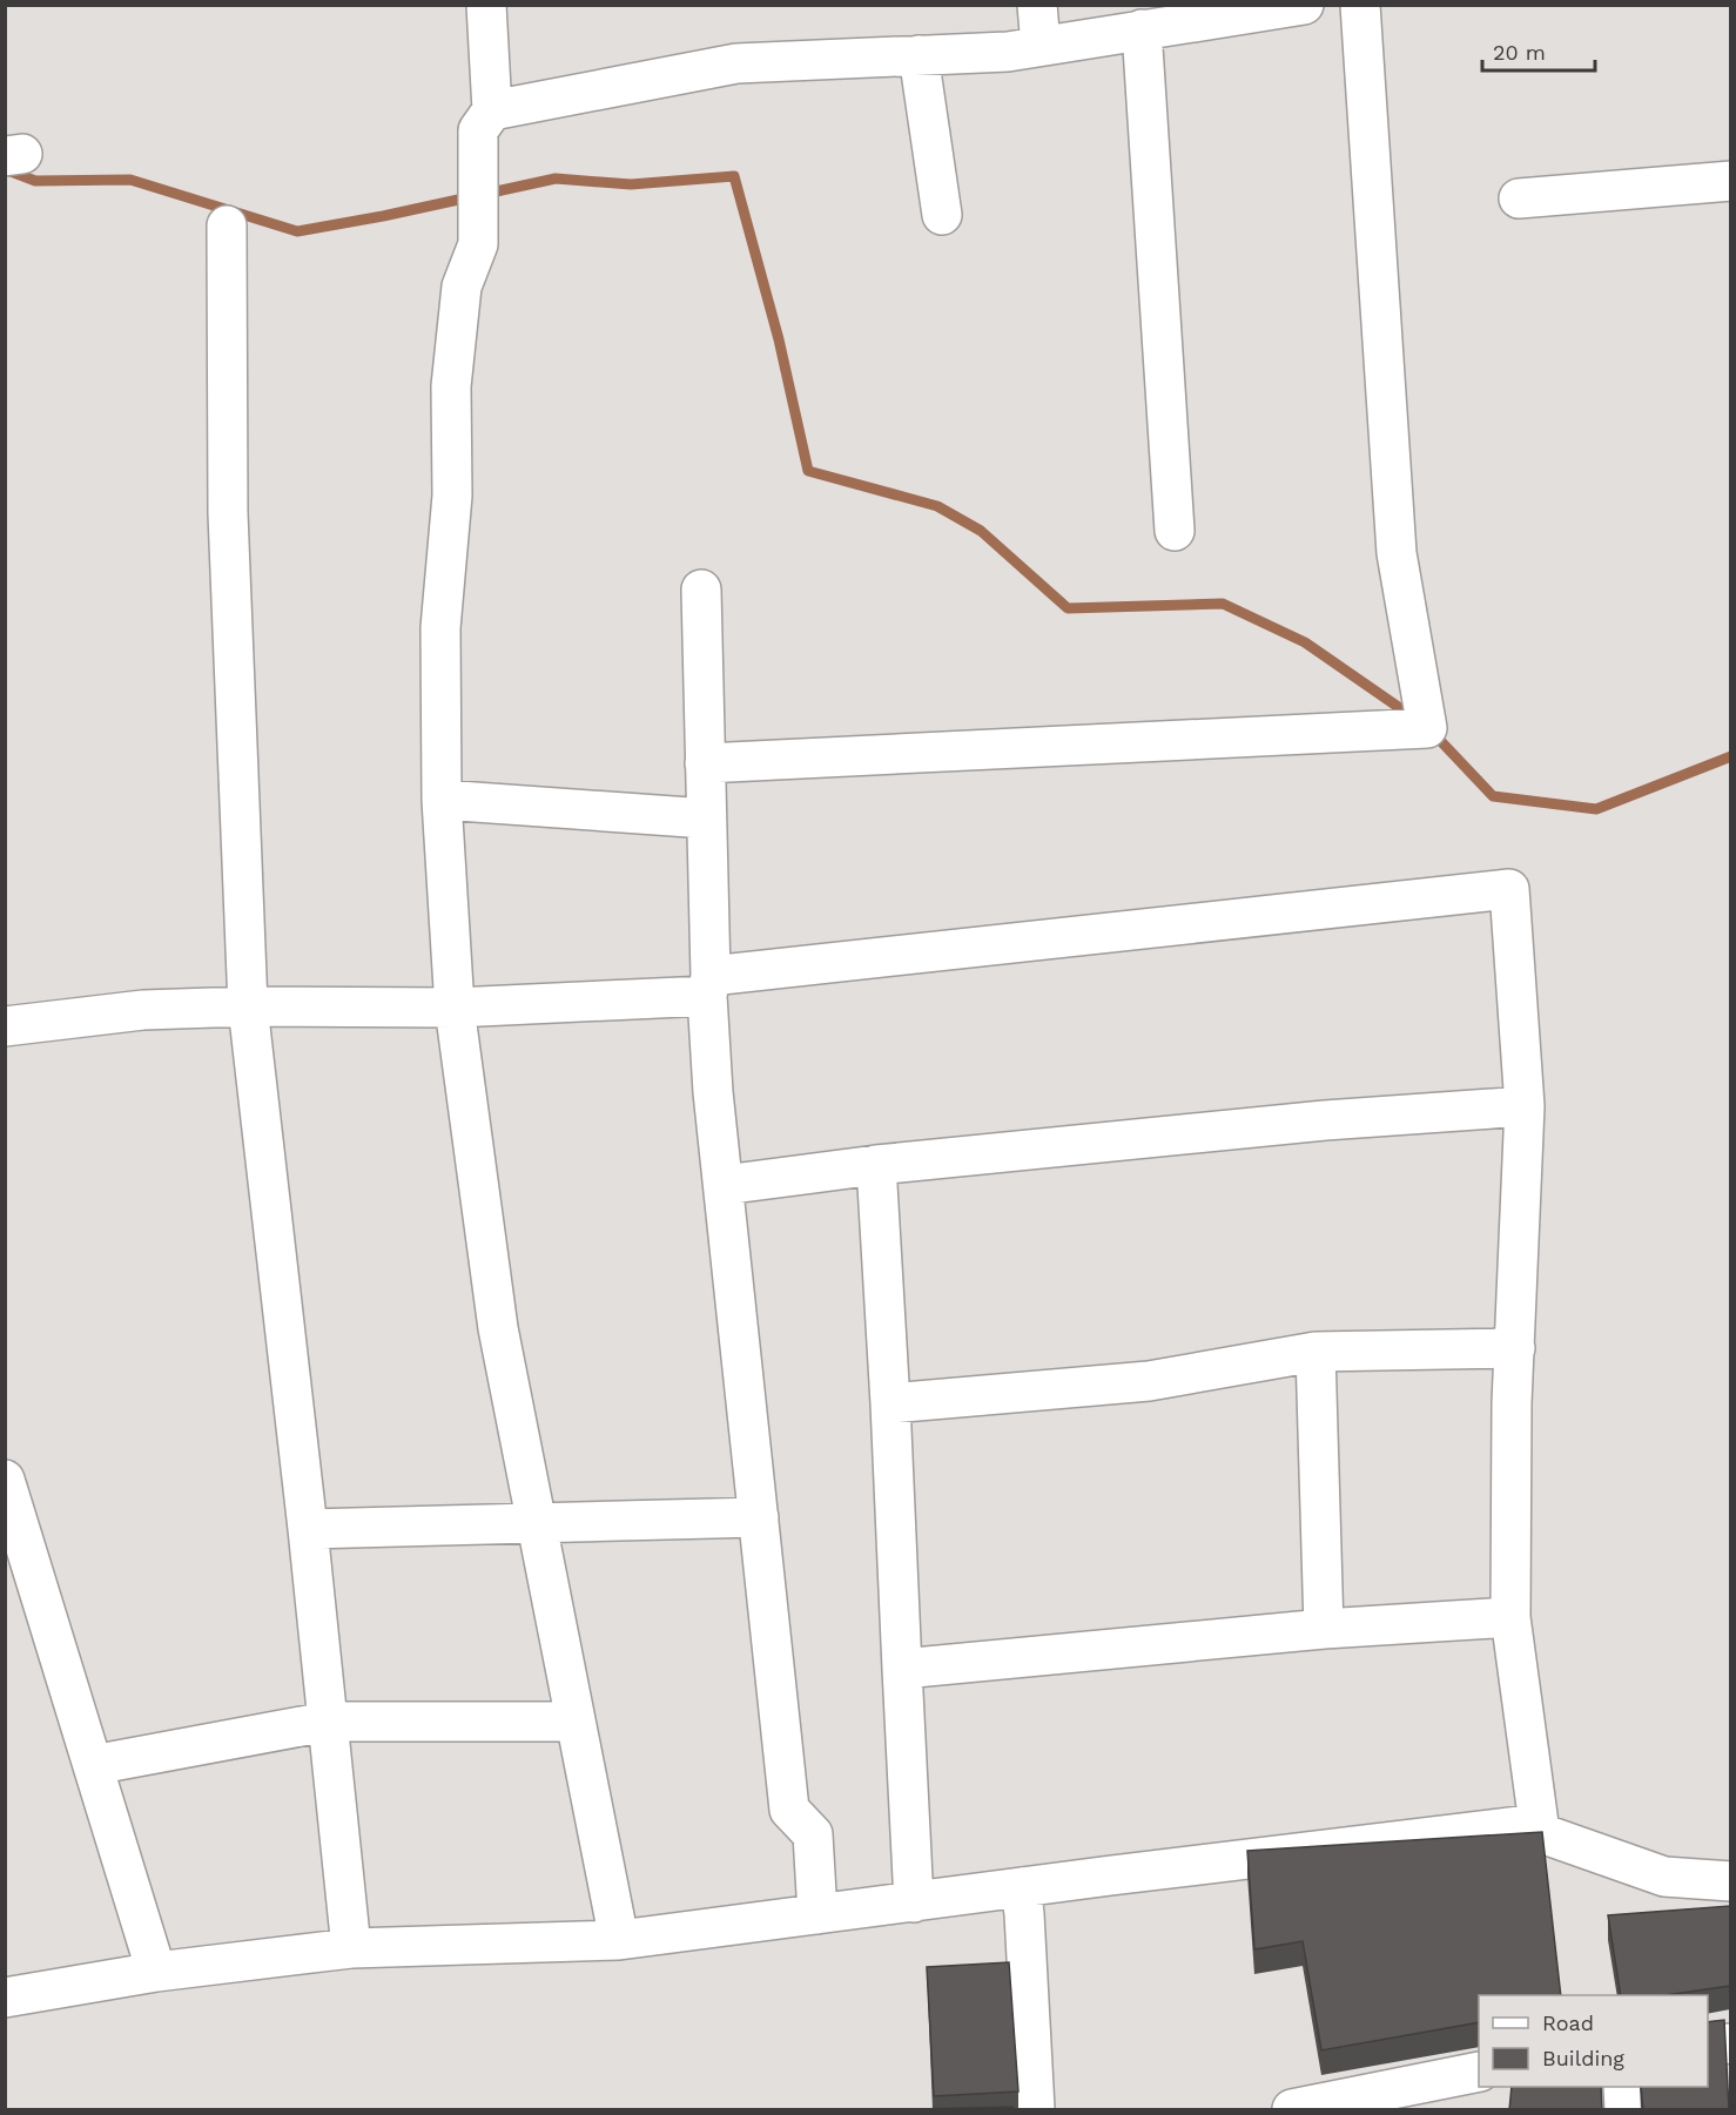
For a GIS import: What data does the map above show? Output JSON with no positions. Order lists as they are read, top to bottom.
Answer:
{
  "legend": ["Road", "Building"],
  "scale_bar": "20 m"
}
